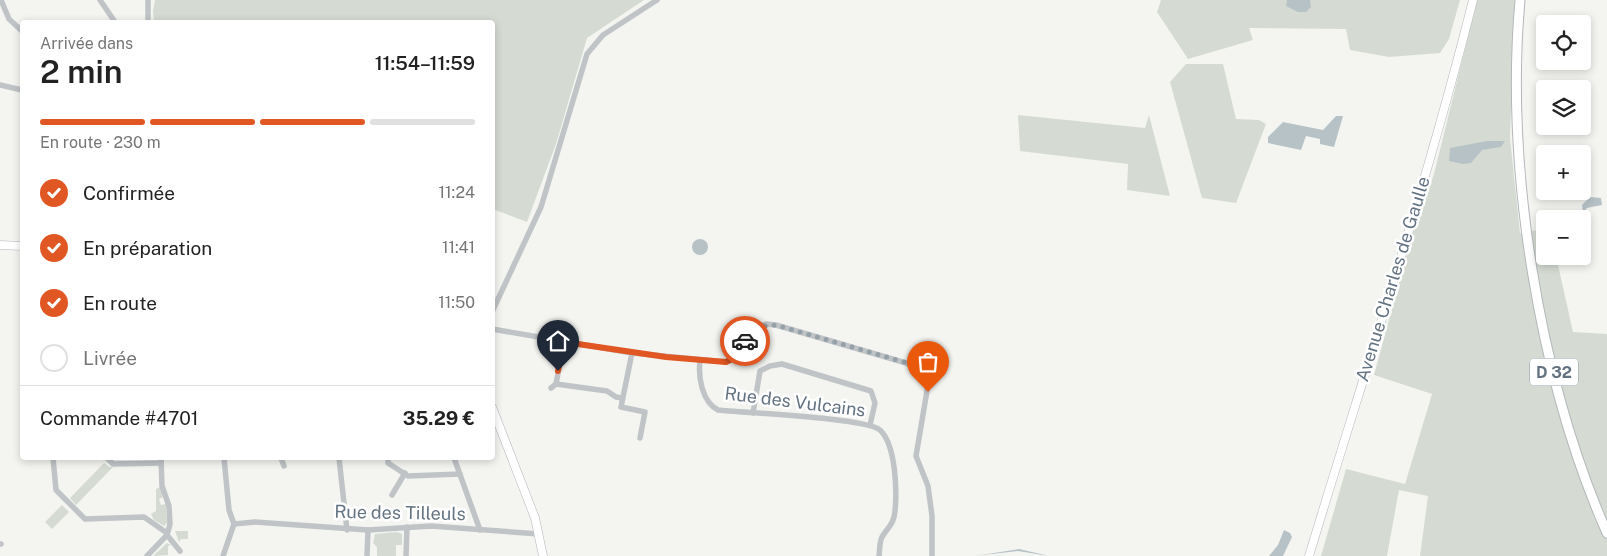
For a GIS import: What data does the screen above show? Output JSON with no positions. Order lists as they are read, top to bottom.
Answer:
{
  "streets": {
    "main road": ["Avenue Charles de Gaulle", "D 32"],
    "street": ["Rue des Vulcains", "Rue des Tilleuls"]
  },
  "page": {
    "map_buttons": ["+", "−"],
    "heading": ["2 min", "Arrivée dans", "11:54–11:59"],
    "panel": ["Commande #4701", "35.29 €"],
    "bar": "En route · 230 m",
    "list": [
      ["Confirmée", "11:24"],
      ["En préparation", "11:41"],
      ["En route", "11:50"],
      "Livrée"
    ]
  }
}
